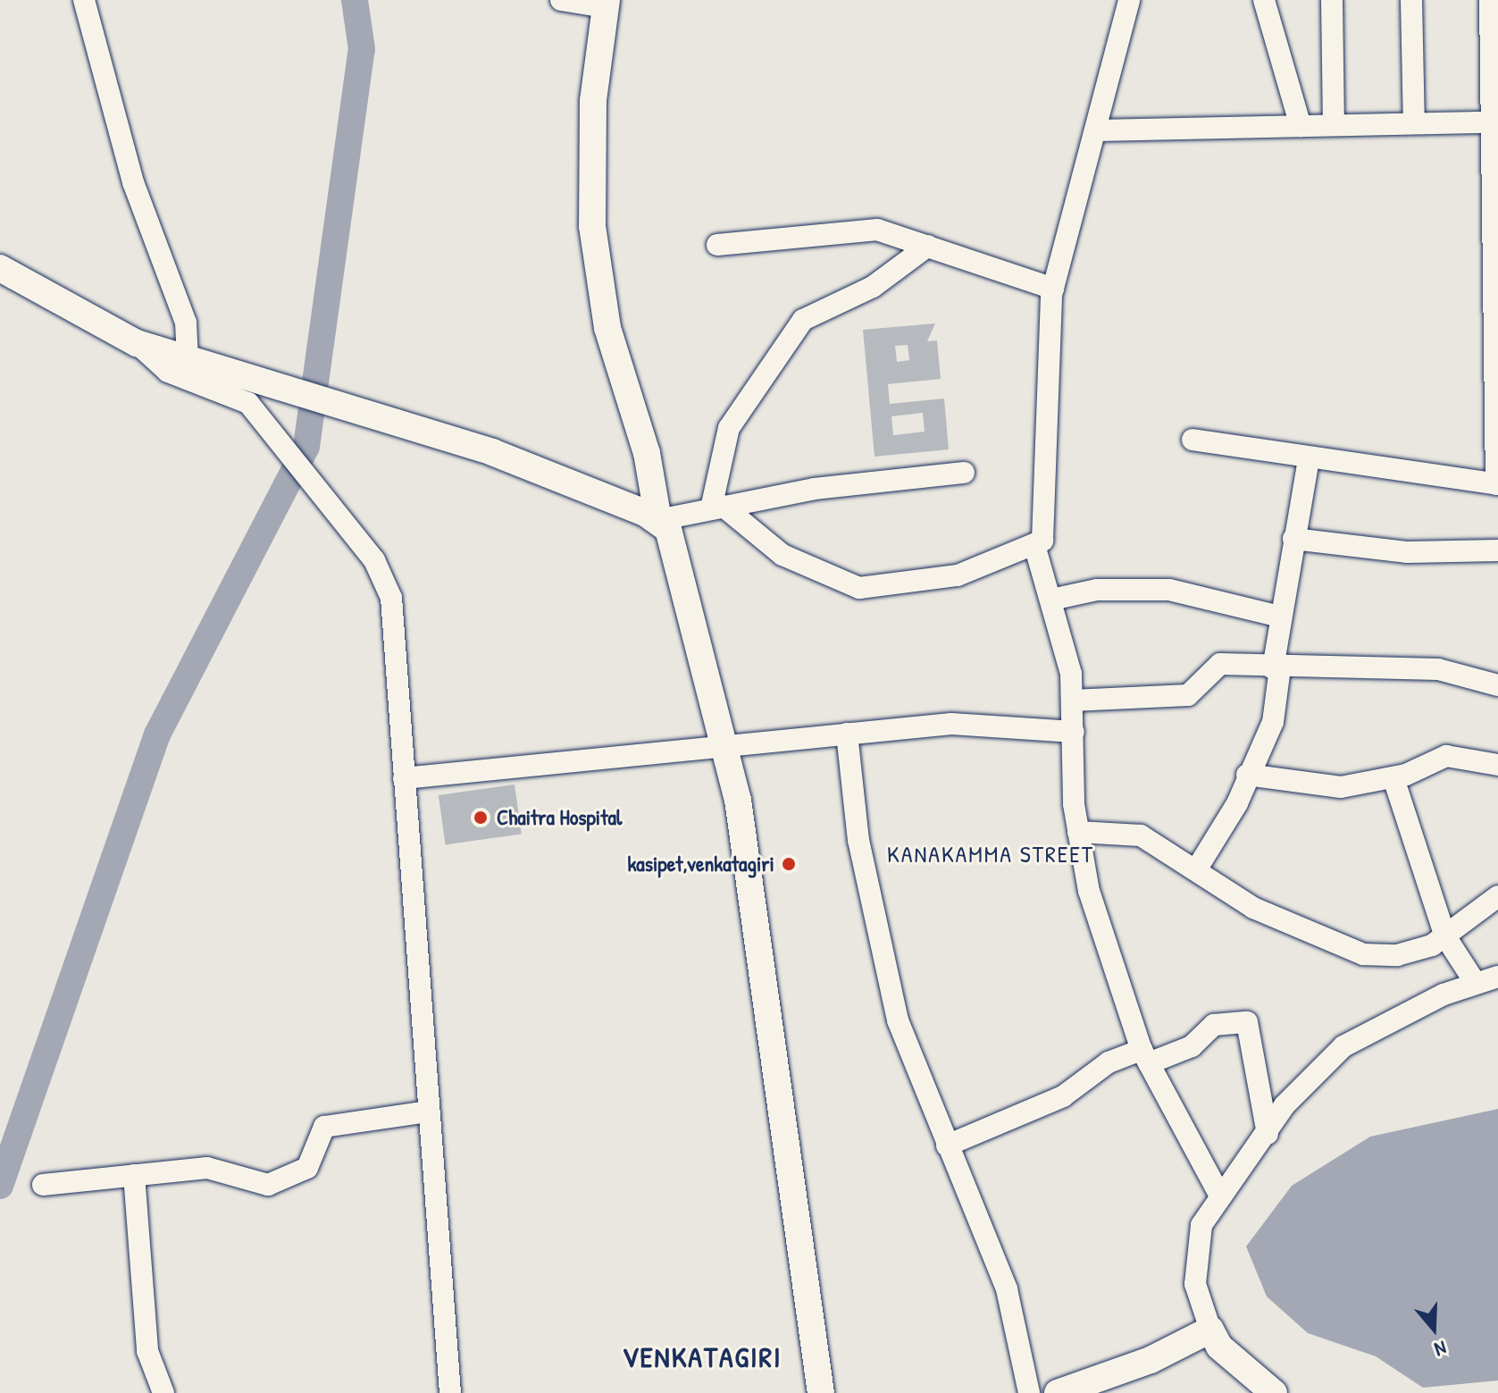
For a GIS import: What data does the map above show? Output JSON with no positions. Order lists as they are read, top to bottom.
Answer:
{
  "districts": ["KANAKAMMA STREET", "VENKATAGIRI"],
  "places": ["Chaitra Hospital", "kasipet,venkatagiri"],
  "north": "bottom"
}
